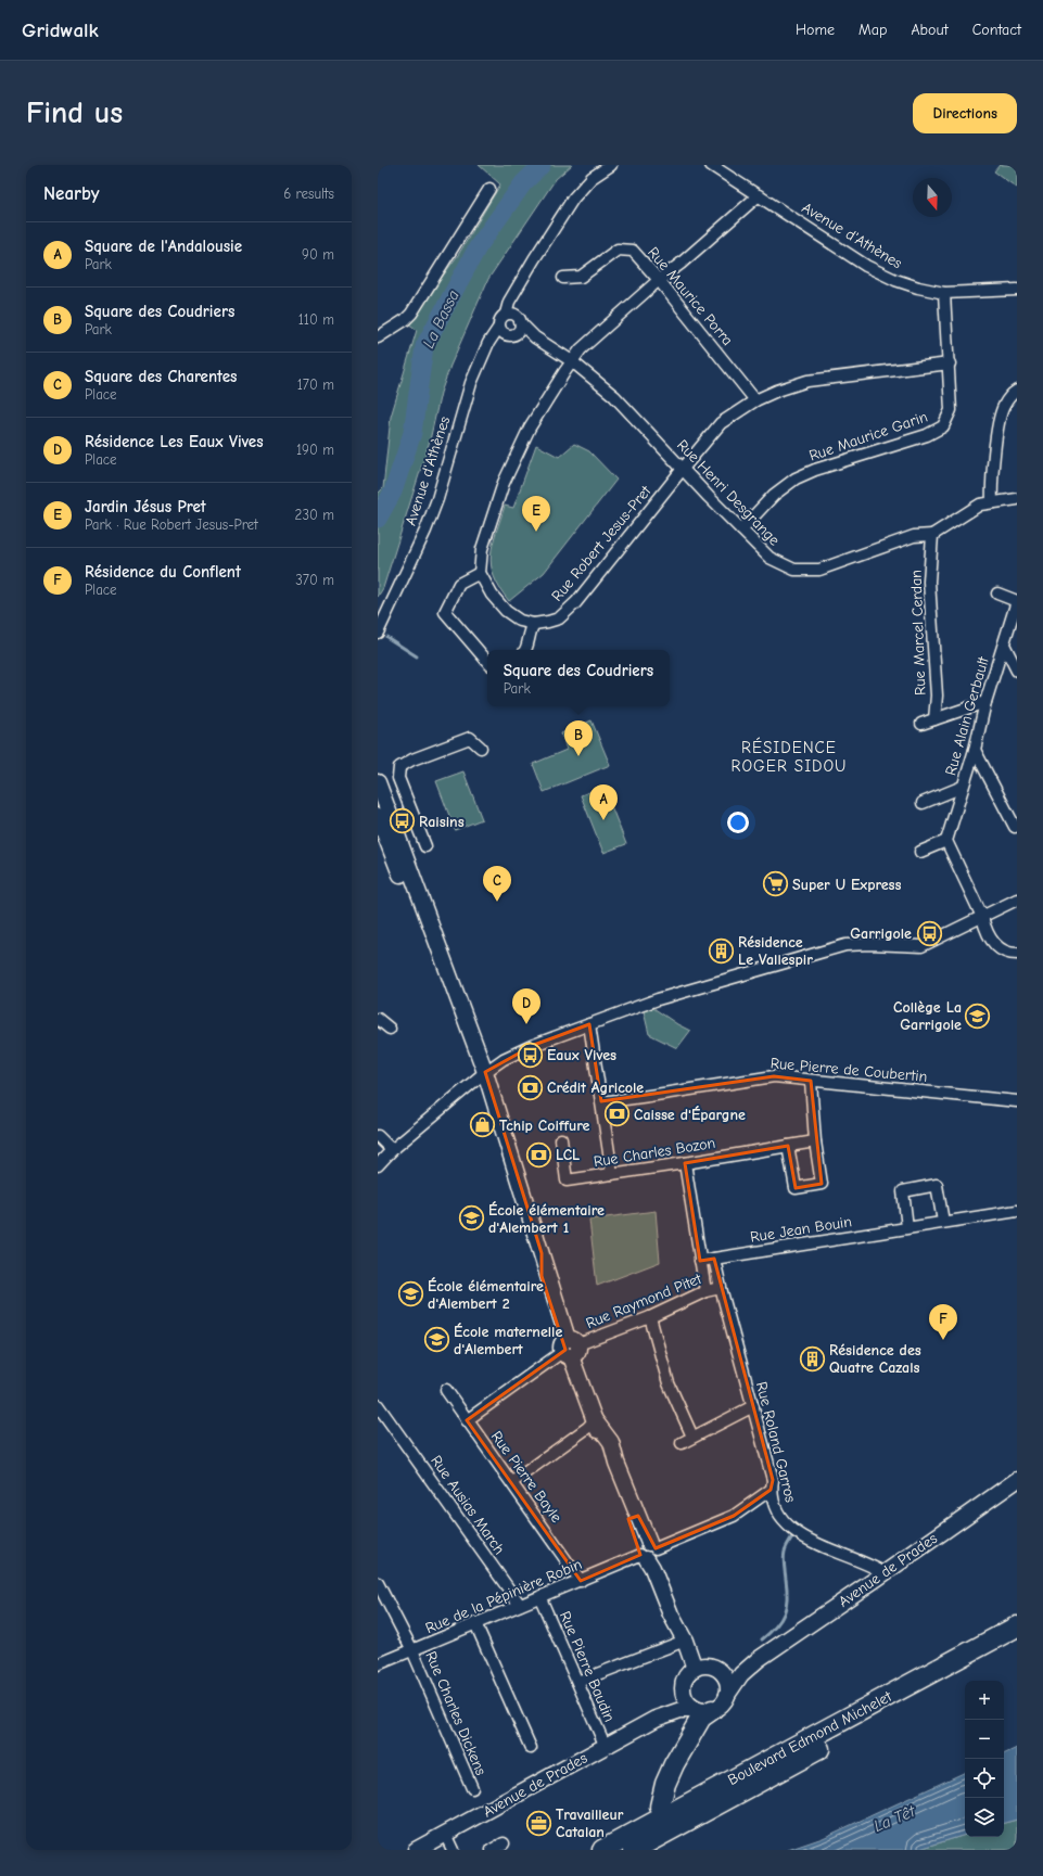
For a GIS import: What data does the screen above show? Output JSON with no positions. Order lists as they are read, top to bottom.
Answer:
{
  "streets": {
    "highway": ["Boulevard Edmond Michelet"],
    "main road": ["Avenue de Prades"],
    "street": [
      "Avenue d'Athènes",
      "Rue Maurice Porra",
      "Rue Maurice Garin",
      "Rue Henri Desgrange",
      "Rue Robert Jesus-Pret",
      "Rue Marcel Cerdan",
      "Rue Alain Gerbault",
      "Rue Pierre de Coubertin",
      "Rue Charles Bozon",
      "Rue Jean Bouin",
      "Rue Raymond Pitet",
      "Rue Roland Garros",
      "Rue Pierre Bayle",
      "Rue Ausias March",
      "Rue de la Pépinière Robin",
      "Rue Pierre Baudin",
      "Rue Charles Dickens"
    ]
  },
  "crossings": [
    ["Avenue d'Athènes", "Rue Maurice Garin"],
    ["Avenue d'Athènes", "Rue Henri Desgrange"],
    ["Rue Maurice Porra", "Rue Robert Jesus-Pret"],
    ["Rue Maurice Garin", "Rue Henri Desgrange"],
    ["Rue Maurice Garin", "Rue Robert Jesus-Pret"],
    ["Rue Henri Desgrange", "Rue Robert Jesus-Pret"],
    ["Rue Henri Desgrange", "Rue Marcel Cerdan"],
    ["Rue Jean Bouin", "Rue Roland Garros"],
    ["Rue Raymond Pitet", "Rue Roland Garros"],
    ["Rue Raymond Pitet", "Rue Pierre Bayle"],
    ["Rue Roland Garros", "Avenue de Prades"],
    ["Rue Roland Garros", "Rue de la Pépinière Robin"],
    ["Rue Pierre Bayle", "Rue de la Pépinière Robin"],
    ["Rue Ausias March", "Rue de la Pépinière Robin"],
    ["Avenue de Prades", "Rue Pierre Baudin"],
    ["Rue de la Pépinière Robin", "Rue Pierre Baudin"],
    ["Rue de la Pépinière Robin", "Rue Charles Dickens"]
  ],
  "districts": ["RÉSIDENCE ROGER SIDOU"],
  "water": ["La Bassa", "La Têt"],
  "places": {
    "bus stop": ["Raisins", "Garrigole", "Eaux Vives"],
    "supermarket": ["Super U Express"],
    "building": ["Résidence Le Vallespir", "Résidence des Quatre Cazals"],
    "school or university": [
      "Collège La Garrigole",
      "École élémentaire d'Alembert 1",
      "École élémentaire d'Alembert 2",
      "École maternelle d'Alembert"
    ],
    "bank": ["Crédit Agricole", "Caisse d'Épargne", "LCL"],
    "shop": ["Tchip Coiffure"],
    "office": ["Travailleur Catalan"]
  },
  "north": "bottom",
  "page": {
    "header": "Gridwalk",
    "nav": [
      "Home",
      "Map",
      "About",
      "Contact"
    ],
    "buttons": "Directions",
    "title": "Find us",
    "heading": ["Nearby", "6 results"],
    "list": [
      {
        "mark": "A",
        "name": "Square de l'Andalousie",
        "note": "Park",
        "value": "90 m"
      },
      {
        "mark": "B",
        "name": "Square des Coudriers",
        "note": "Park",
        "value": "110 m"
      },
      {
        "mark": "C",
        "name": "Square des Charentes",
        "note": "Place",
        "value": "170 m"
      },
      {
        "mark": "D",
        "name": "Résidence Les Eaux Vives",
        "note": "Place",
        "value": "190 m"
      },
      {
        "mark": "E",
        "name": "Jardin Jésus Pret",
        "note": "Park · Rue Robert Jesus-Pret",
        "value": "230 m"
      },
      {
        "mark": "F",
        "name": "Résidence du Conflent",
        "note": "Place",
        "value": "370 m"
      }
    ],
    "pins": [
      "E",
      "B",
      "A",
      "C",
      "D",
      "F"
    ],
    "popup": ["Square des Coudriers", "Park"],
    "map_buttons": ["+", "−"]
  }
}
